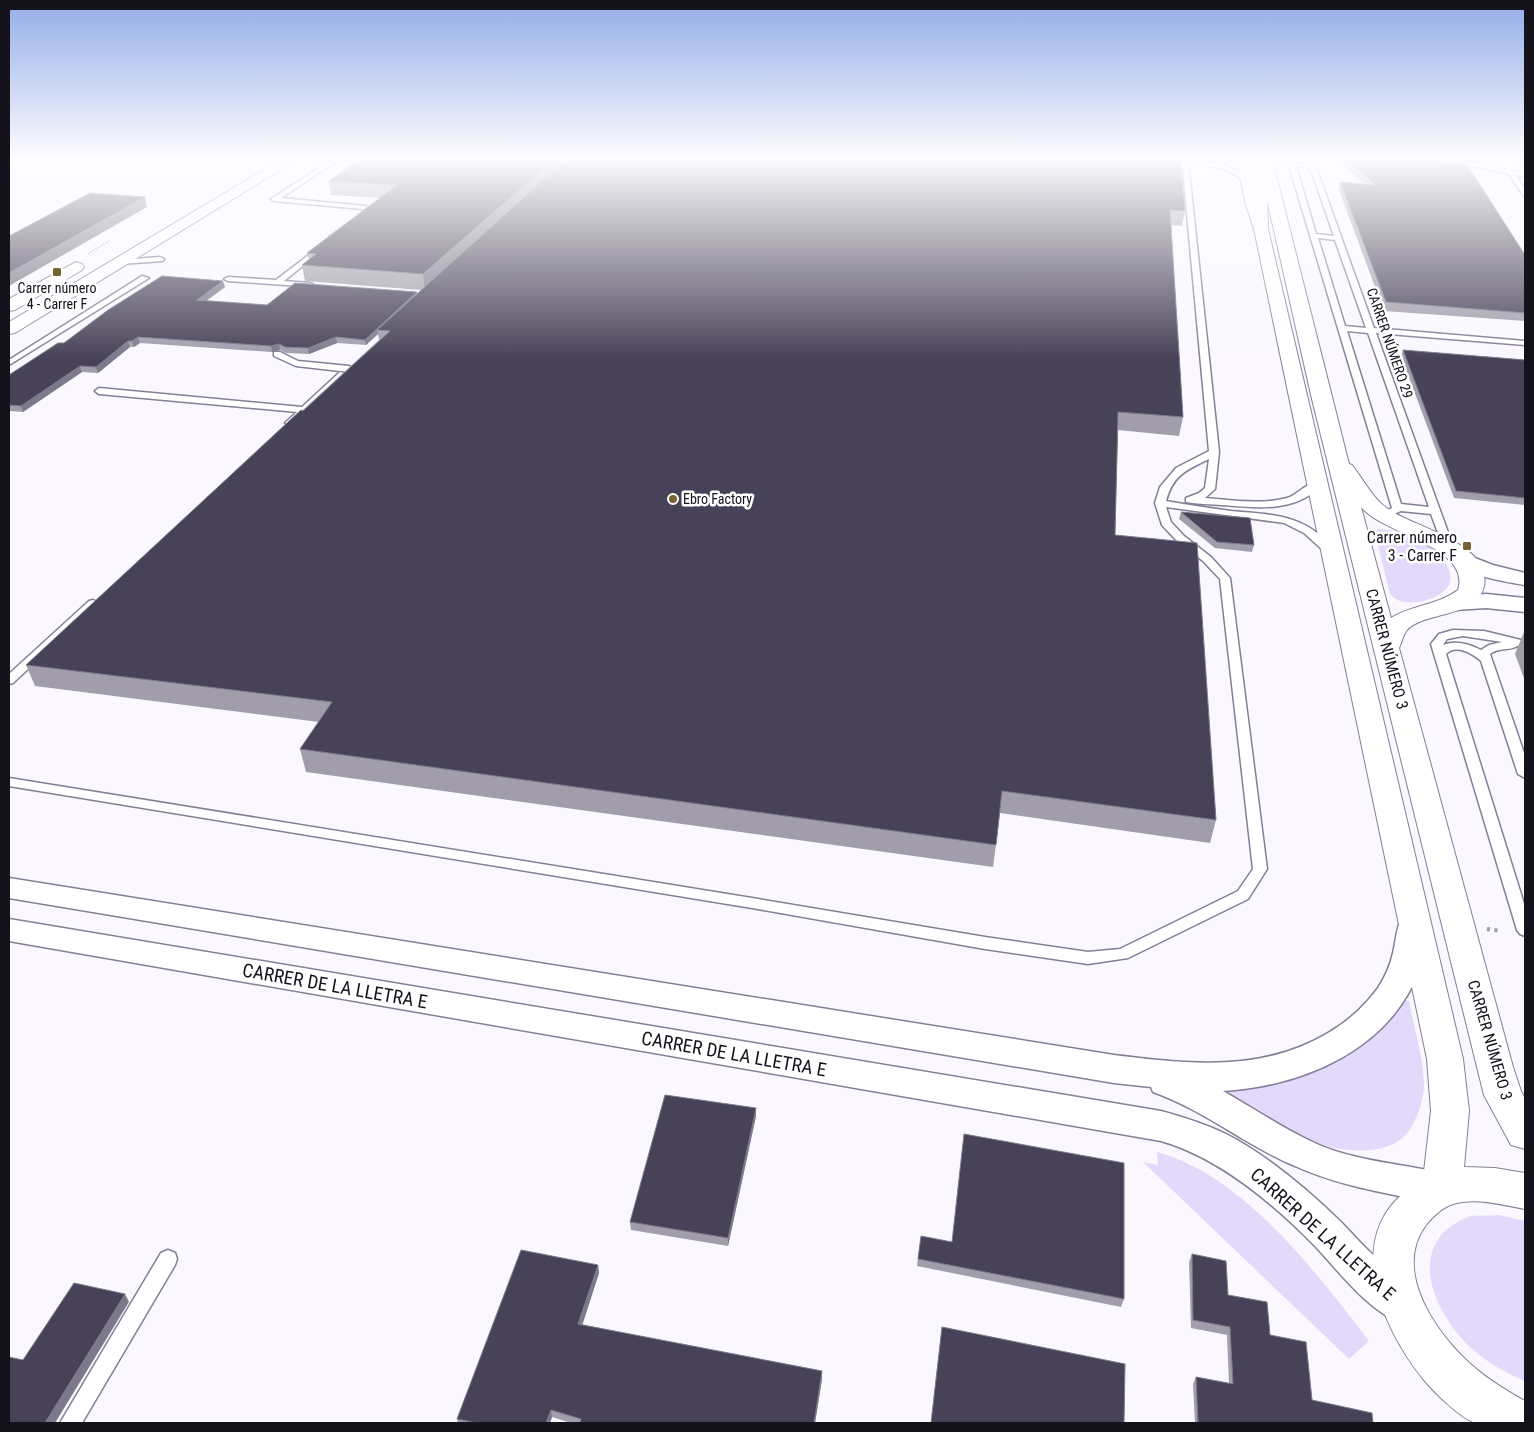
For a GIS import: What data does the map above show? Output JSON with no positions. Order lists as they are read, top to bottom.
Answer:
{
  "streets": {
    "main road": ["CARRER NÚMERO 3"],
    "street": ["CARRER DE LA LLETRA E"],
    "lane": ["CARRER NÚMERO 29"]
  },
  "places": {
    "transit": ["Carrer número 4 - Carrer F", "Carrer número 3 - Carrer F"],
    "other": ["Ebro Factory"]
  }
}
